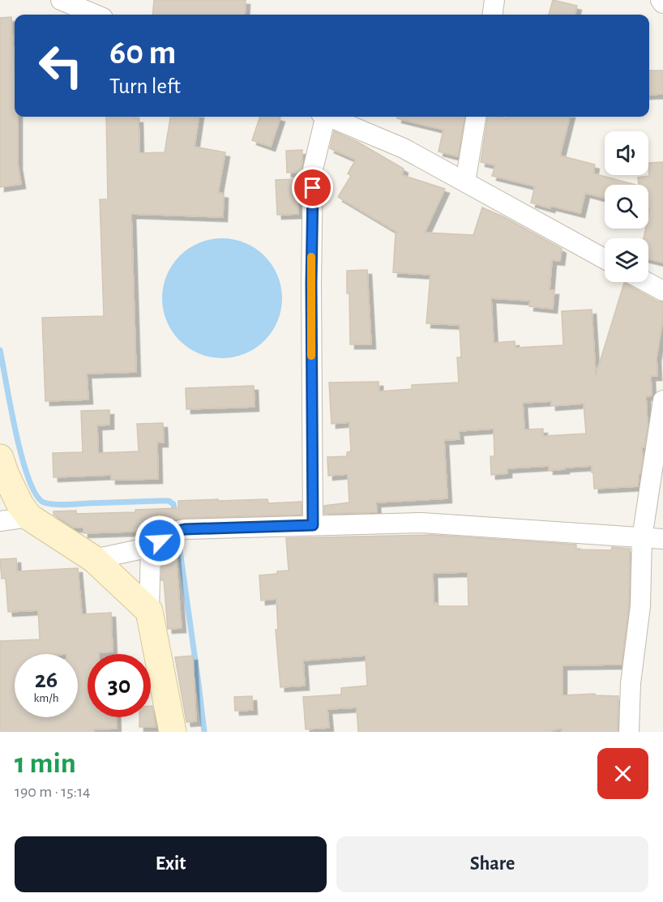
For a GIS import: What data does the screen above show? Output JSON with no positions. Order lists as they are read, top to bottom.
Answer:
{
  "page": {
    "turn": ["60 m", "Turn left"],
    "speed": "26 km/h",
    "limit": "30",
    "heading": ["1 min", "190 m · 15:14"],
    "buttons": ["Exit", "Share"]
  }
}
